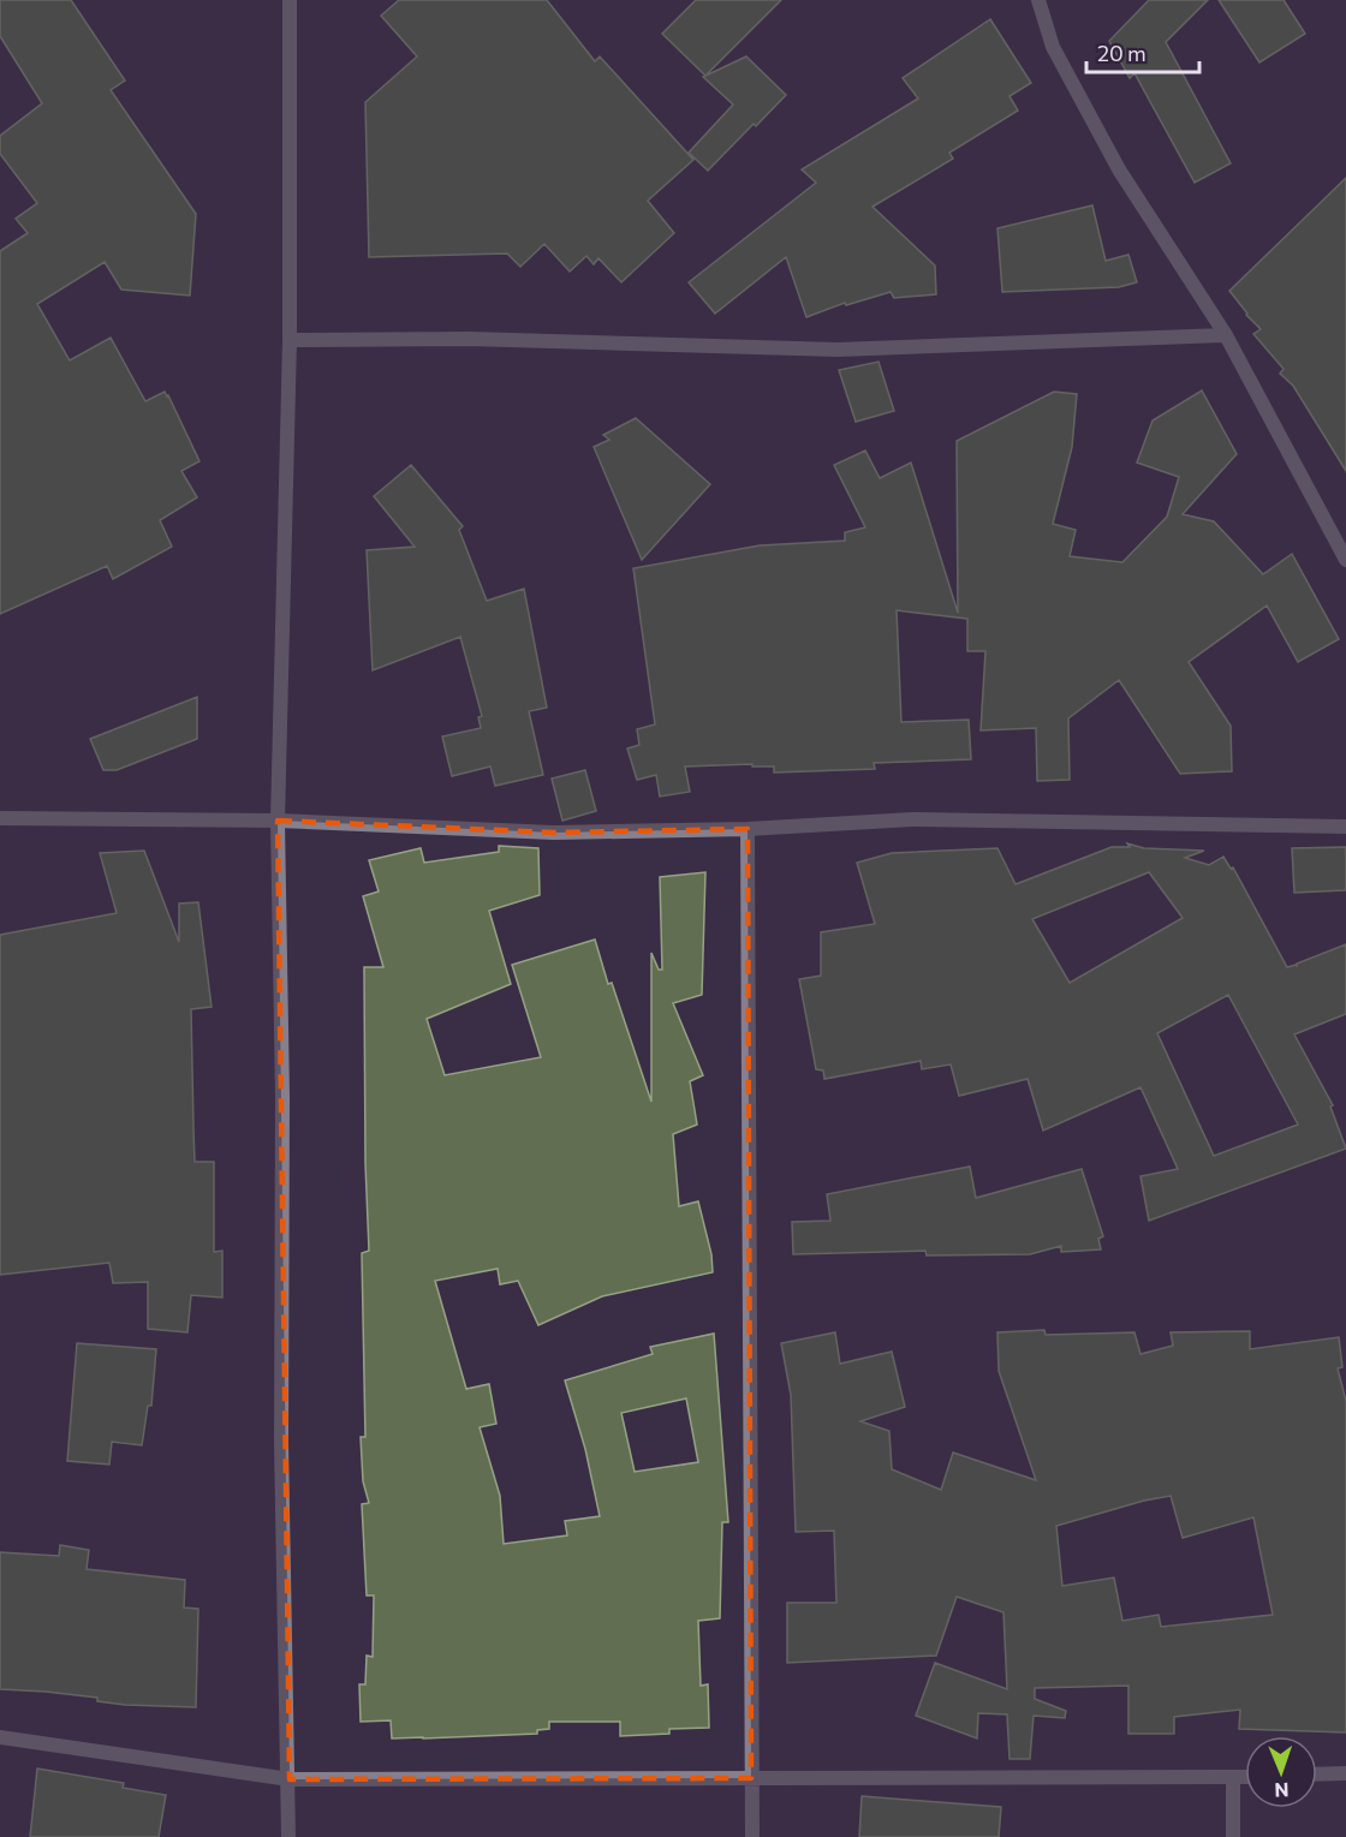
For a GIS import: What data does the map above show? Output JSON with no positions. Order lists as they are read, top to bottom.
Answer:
{
  "scale_bar": "20 m",
  "north": "bottom"
}
